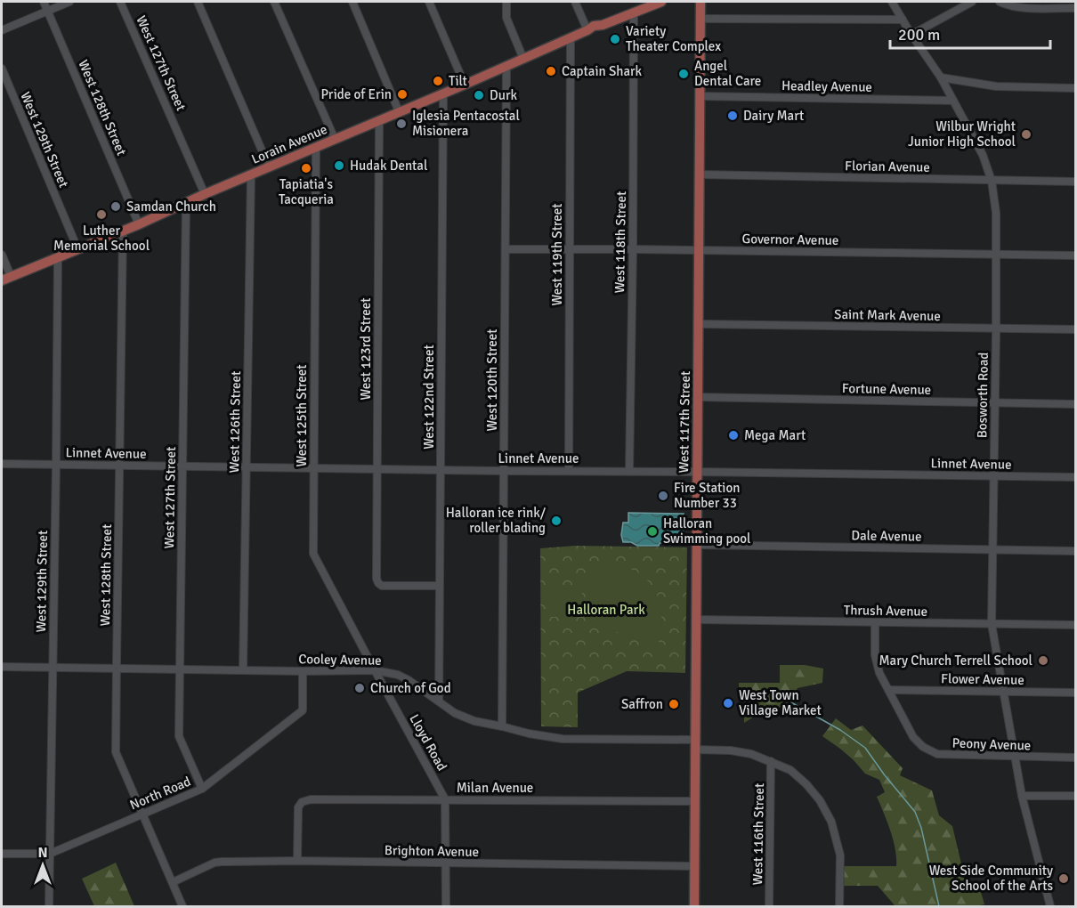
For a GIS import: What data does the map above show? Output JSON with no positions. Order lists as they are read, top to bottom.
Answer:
{
  "streets": {
    "main road": ["Lorain Avenue", "West 117th Street"],
    "street": [
      "West 127th Street",
      "Headley Avenue",
      "West 128th Street",
      "West 129th Street",
      "Florian Avenue",
      "Governor Avenue",
      "West 118th Street",
      "West 119th Street",
      "Saint Mark Avenue",
      "West 123rd Street",
      "West 120th Street",
      "Fortune Avenue",
      "Bosworth Road",
      "West 122nd Street",
      "West 125th Street",
      "West 126th Street",
      "Linnet Avenue",
      "Dale Avenue",
      "Thrush Avenue",
      "Cooley Avenue",
      "Flower Avenue",
      "Lloyd Road",
      "Peony Avenue",
      "Milan Avenue",
      "North Road",
      "West 116th Street",
      "Brighton Avenue"
    ]
  },
  "crossings": [
    ["West 127th Street", "Lorain Avenue"],
    ["West 127th Street", "Linnet Avenue"],
    ["West 127th Street", "Cooley Avenue"],
    ["West 127th Street", "North Road"],
    ["Headley Avenue", "Bosworth Road"],
    ["Headley Avenue", "West 117th Street"],
    ["West 128th Street", "Lorain Avenue"],
    ["West 128th Street", "Linnet Avenue"],
    ["West 128th Street", "Cooley Avenue"],
    ["West 128th Street", "North Road"],
    ["West 128th Street", "Brighton Avenue"],
    ["West 129th Street", "Lorain Avenue"],
    ["West 129th Street", "Linnet Avenue"],
    ["West 129th Street", "Cooley Avenue"],
    ["West 129th Street", "North Road"],
    ["Lorain Avenue", "West 118th Street"],
    ["Lorain Avenue", "West 119th Street"],
    ["Lorain Avenue", "West 123rd Street"],
    ["Lorain Avenue", "West 120th Street"],
    ["Lorain Avenue", "West 122nd Street"],
    ["Lorain Avenue", "West 125th Street"],
    ["Lorain Avenue", "West 126th Street"],
    ["Florian Avenue", "Bosworth Road"],
    ["Florian Avenue", "West 117th Street"],
    ["Governor Avenue", "West 118th Street"],
    ["Governor Avenue", "West 119th Street"],
    ["Governor Avenue", "West 120th Street"],
    ["Governor Avenue", "Bosworth Road"],
    ["Governor Avenue", "West 117th Street"],
    ["West 118th Street", "Linnet Avenue"],
    ["West 119th Street", "Linnet Avenue"],
    ["Saint Mark Avenue", "Bosworth Road"],
    ["Saint Mark Avenue", "West 117th Street"],
    ["West 123rd Street", "West 122nd Street"],
    ["West 123rd Street", "Linnet Avenue"],
    ["West 120th Street", "Linnet Avenue"],
    ["West 120th Street", "Cooley Avenue"],
    ["Fortune Avenue", "Bosworth Road"],
    ["Fortune Avenue", "West 117th Street"],
    ["Bosworth Road", "Linnet Avenue"],
    ["Bosworth Road", "Dale Avenue"],
    ["Bosworth Road", "Thrush Avenue"],
    ["Bosworth Road", "Flower Avenue"],
    ["Bosworth Road", "Peony Avenue"],
    ["West 122nd Street", "Linnet Avenue"],
    ["West 122nd Street", "Cooley Avenue"],
    ["West 125th Street", "Linnet Avenue"],
    ["West 125th Street", "Cooley Avenue"],
    ["West 125th Street", "Lloyd Road"],
    ["West 126th Street", "Linnet Avenue"],
    ["West 126th Street", "Cooley Avenue"],
    ["West 117th Street", "Linnet Avenue"],
    ["West 117th Street", "Dale Avenue"],
    ["West 117th Street", "Thrush Avenue"],
    ["West 117th Street", "Cooley Avenue"],
    ["West 117th Street", "Milan Avenue"],
    ["West 117th Street", "Brighton Avenue"],
    ["Cooley Avenue", "Lloyd Road"],
    ["Cooley Avenue", "North Road"],
    ["Flower Avenue", "Peony Avenue"],
    ["Lloyd Road", "Milan Avenue"],
    ["Milan Avenue", "Brighton Avenue"]
  ],
  "parks": ["Halloran Park"],
  "places": [
    "Variety Theater Complex",
    "Captain Shark",
    "Angel Dental Care",
    "Tilt",
    "Pride of Erin",
    "Durk",
    "Dairy Mart",
    "Iglesia Pentacostal Misionera",
    "Wilbur Wright Junior High School",
    "Hudak Dental",
    "Tapiatia's Tacqueria",
    "Samdan Church",
    "Luther Memorial School",
    "Mega Mart",
    "Fire Station Number 33",
    "Halloran ice rink/ roller blading",
    "Halloran Swimming pool",
    "Mary Church Terrell School",
    "Church of God",
    "West Town Village Market",
    "Saffron",
    "West Side Community School of the Arts"
  ],
  "scale_bar": "200 m",
  "north": "top"
}
